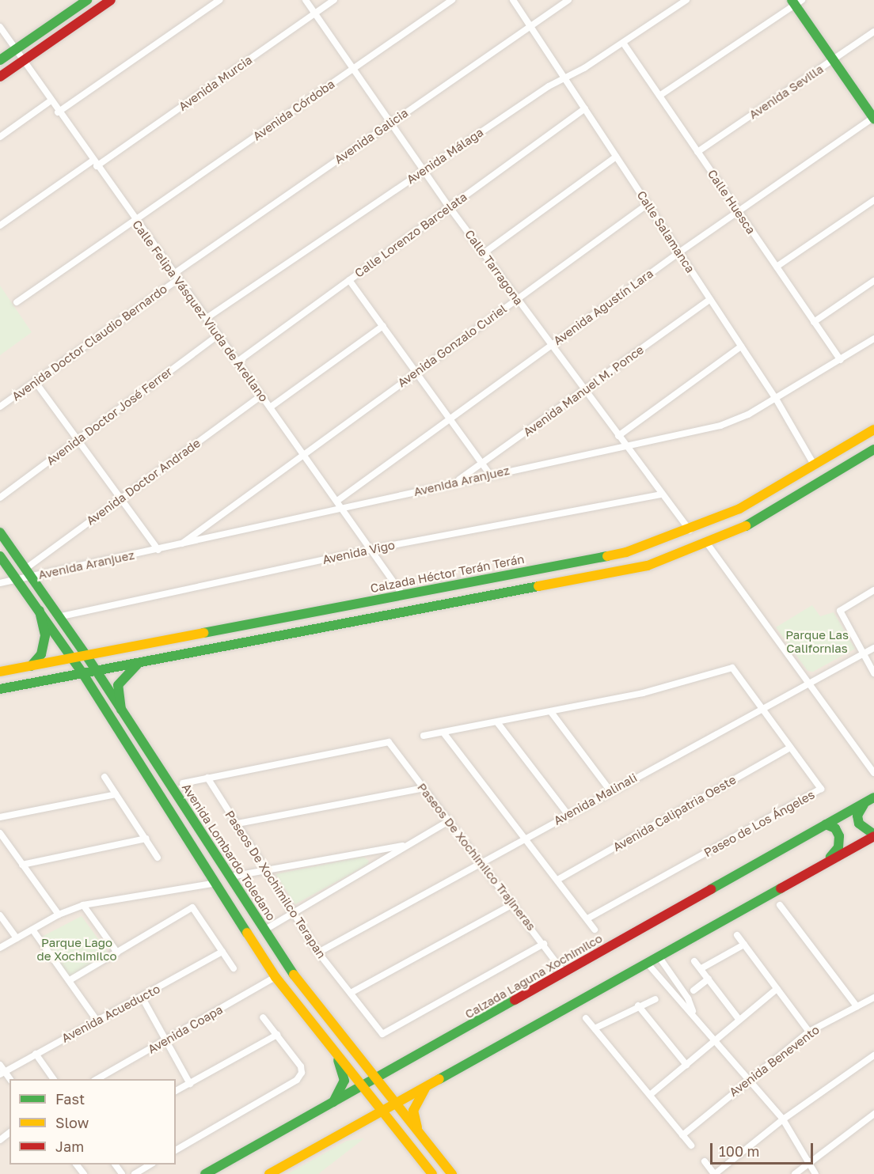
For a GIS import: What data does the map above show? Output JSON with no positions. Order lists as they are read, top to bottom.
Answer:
{
  "streets": {
    "main road": ["Calzada Héctor Terán Terán", "Avenida Lombardo Toledano", "Calzada Laguna Xochimilco"],
    "street": [
      "Avenida Murcia",
      "Avenida Sevilla",
      "Avenida Córdoba",
      "Avenida Galicia",
      "Avenida Málaga",
      "Calle Huesca",
      "Calle Salamanca",
      "Calle Lorenzo Barcelata",
      "Calle Tarragona",
      "Avenida Agustín Lara",
      "Calle Felipa Vásquez Viuda de Arellano",
      "Avenida Doctor Claudio Bernardo",
      "Avenida Gonzalo Curiel",
      "Avenida Manuel M. Ponce",
      "Avenida Doctor José Ferrer",
      "Avenida Aranjuez",
      "Avenida Doctor Andrade",
      "Avenida Vigo",
      "Avenida Malinali",
      "Avenida Calipatria Oeste",
      "Paseo de Los Ángeles",
      "Paseos De Xochimilco Trajineras",
      "Paseos De Xochimilco Terapan",
      "Avenida Acueducto",
      "Avenida Coapa",
      "Avenida Benevento"
    ]
  },
  "crossings": [
    ["Avenida Murcia", "Calle Tarragona"],
    ["Avenida Murcia", "Calle Felipa Vásquez Viuda de Arellano"],
    ["Avenida Sevilla", "Calle Huesca"],
    ["Avenida Córdoba", "Calle Tarragona"],
    ["Avenida Córdoba", "Calle Felipa Vásquez Viuda de Arellano"],
    ["Avenida Galicia", "Calle Salamanca"],
    ["Avenida Galicia", "Calle Tarragona"],
    ["Avenida Galicia", "Calle Felipa Vásquez Viuda de Arellano"],
    ["Avenida Galicia", "Avenida Doctor Claudio Bernardo"],
    ["Avenida Málaga", "Calle Huesca"],
    ["Avenida Málaga", "Calle Salamanca"],
    ["Avenida Málaga", "Calle Tarragona"],
    ["Avenida Málaga", "Calle Felipa Vásquez Viuda de Arellano"],
    ["Calle Huesca", "Avenida Agustín Lara"],
    ["Calle Huesca", "Avenida Aranjuez"],
    ["Calle Salamanca", "Calle Lorenzo Barcelata"],
    ["Calle Salamanca", "Avenida Agustín Lara"],
    ["Calle Salamanca", "Avenida Gonzalo Curiel"],
    ["Calle Salamanca", "Avenida Manuel M. Ponce"],
    ["Calle Salamanca", "Avenida Aranjuez"],
    ["Calle Salamanca", "Calzada Héctor Terán Terán"],
    ["Calle Lorenzo Barcelata", "Calle Tarragona"],
    ["Calle Lorenzo Barcelata", "Calle Felipa Vásquez Viuda de Arellano"],
    ["Calle Tarragona", "Avenida Agustín Lara"],
    ["Calle Tarragona", "Avenida Gonzalo Curiel"],
    ["Calle Tarragona", "Avenida Manuel M. Ponce"],
    ["Calle Tarragona", "Avenida Aranjuez"],
    ["Calle Tarragona", "Avenida Vigo"],
    ["Calle Tarragona", "Calzada Héctor Terán Terán"],
    ["Avenida Agustín Lara", "Calle Felipa Vásquez Viuda de Arellano"],
    ["Calle Felipa Vásquez Viuda de Arellano", "Avenida Doctor Claudio Bernardo"],
    ["Calle Felipa Vásquez Viuda de Arellano", "Avenida Gonzalo Curiel"],
    ["Calle Felipa Vásquez Viuda de Arellano", "Avenida Doctor José Ferrer"],
    ["Calle Felipa Vásquez Viuda de Arellano", "Avenida Aranjuez"],
    ["Calle Felipa Vásquez Viuda de Arellano", "Avenida Doctor Andrade"],
    ["Calle Felipa Vásquez Viuda de Arellano", "Avenida Vigo"],
    ["Calle Felipa Vásquez Viuda de Arellano", "Calzada Héctor Terán Terán"],
    ["Avenida Gonzalo Curiel", "Avenida Aranjuez"],
    ["Avenida Manuel M. Ponce", "Avenida Aranjuez"],
    ["Avenida Aranjuez", "Avenida Doctor Andrade"],
    ["Avenida Aranjuez", "Avenida Lombardo Toledano"],
    ["Avenida Doctor Andrade", "Avenida Lombardo Toledano"],
    ["Avenida Vigo", "Avenida Lombardo Toledano"],
    ["Calzada Héctor Terán Terán", "Avenida Lombardo Toledano"],
    ["Avenida Malinali", "Paseo de Los Ángeles"],
    ["Avenida Malinali", "Paseos De Xochimilco Trajineras"],
    ["Avenida Malinali", "Paseos De Xochimilco Terapan"],
    ["Avenida Calipatria Oeste", "Paseo de Los Ángeles"],
    ["Avenida Lombardo Toledano", "Calzada Laguna Xochimilco"],
    ["Paseos De Xochimilco Trajineras", "Paseos De Xochimilco Terapan"],
    ["Paseos De Xochimilco Trajineras", "Calzada Laguna Xochimilco"]
  ],
  "parks": ["Parque Las Californias", "Parque Lago de Xochimilco"],
  "legend": ["Fast", "Slow", "Jam"],
  "scale_bar": "100 m"
}
